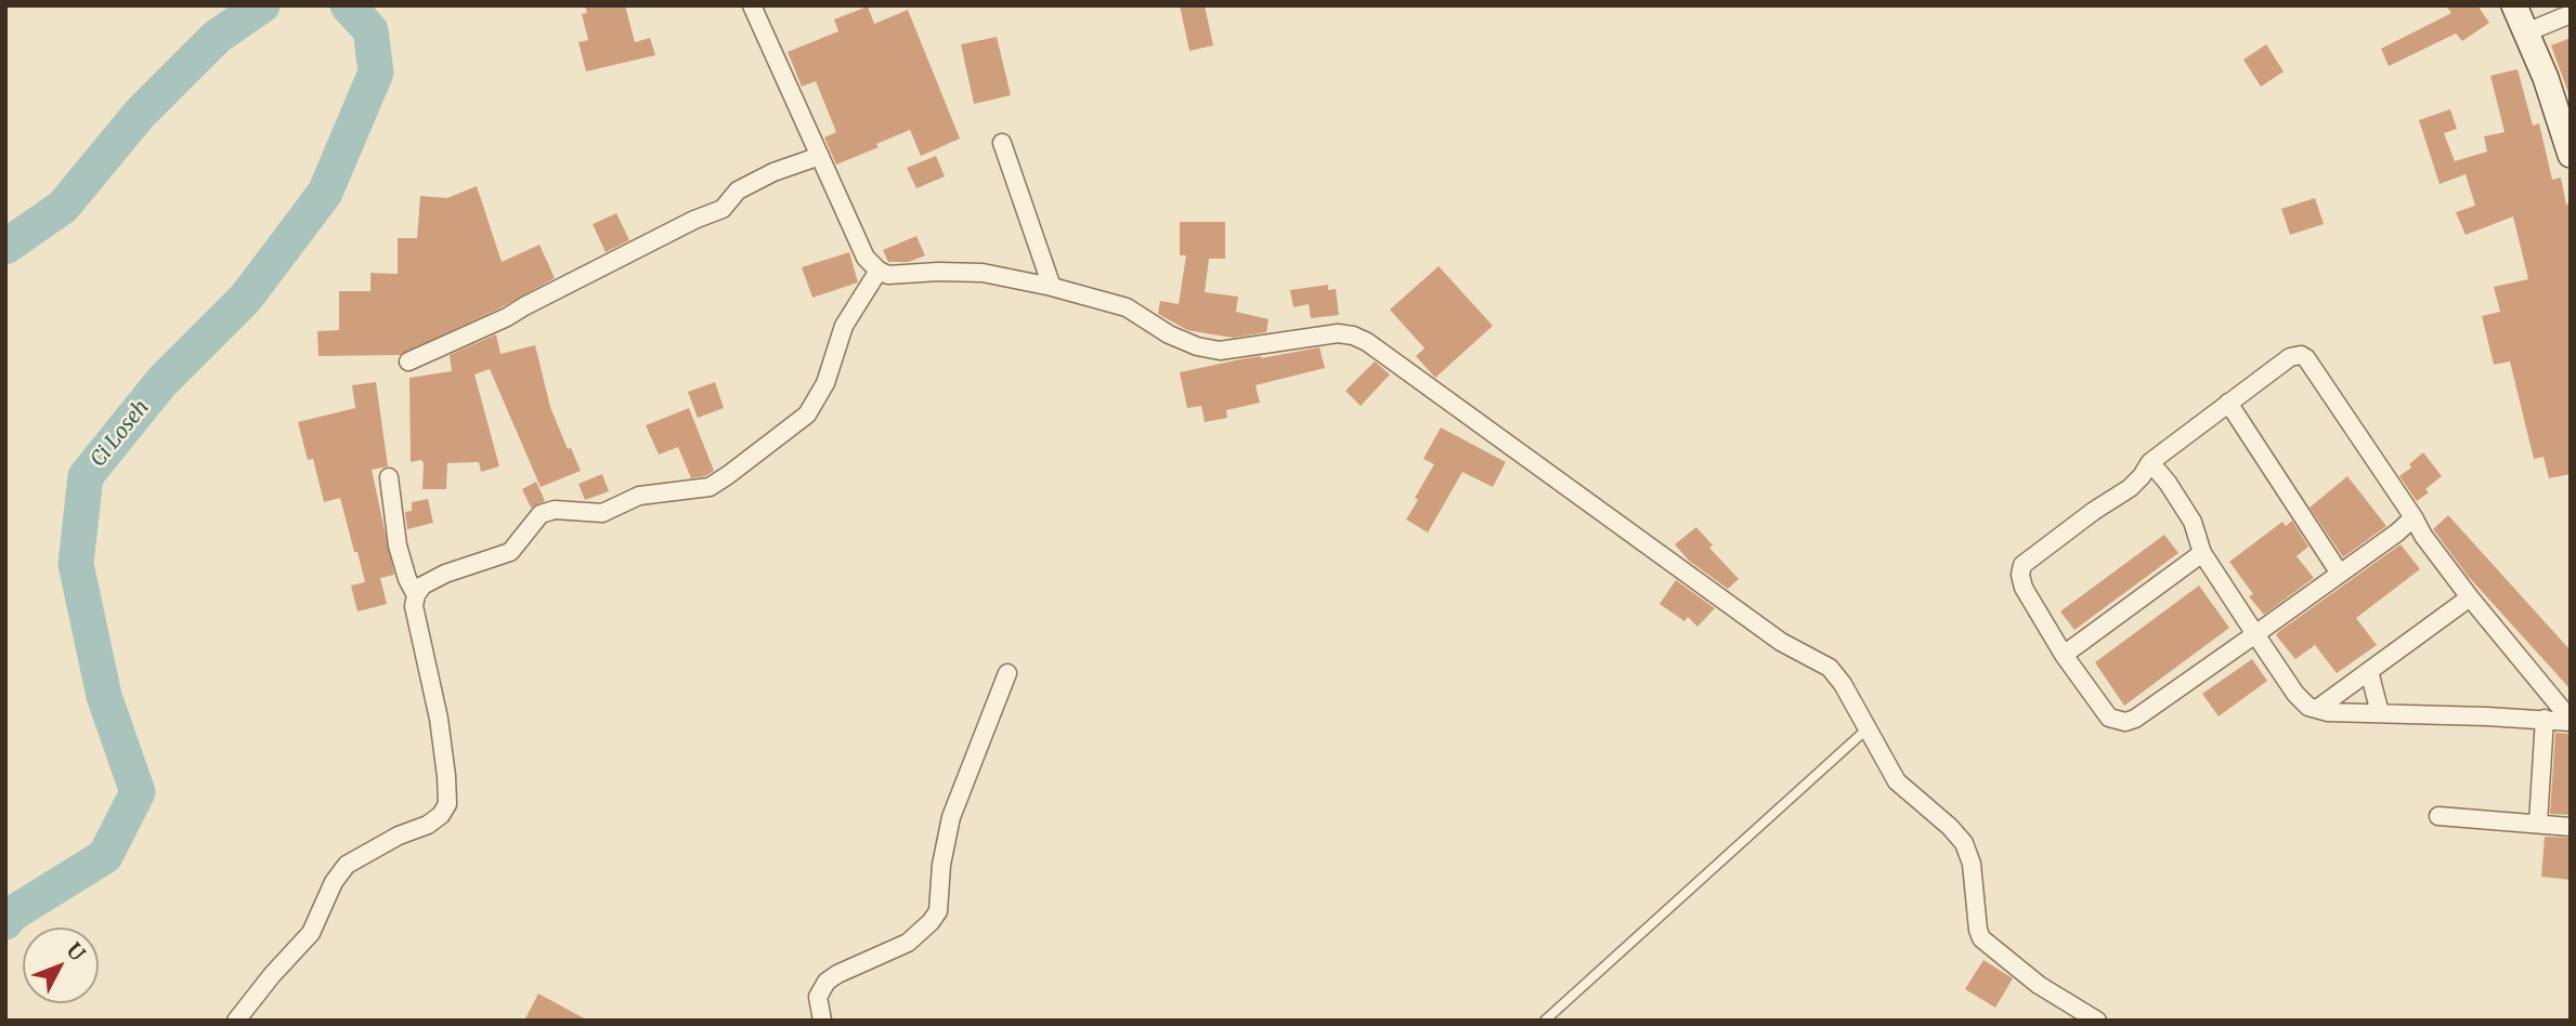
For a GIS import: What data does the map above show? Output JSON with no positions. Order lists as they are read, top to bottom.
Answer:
{
  "water": ["Ci Loseh"],
  "north": "top right"
}
